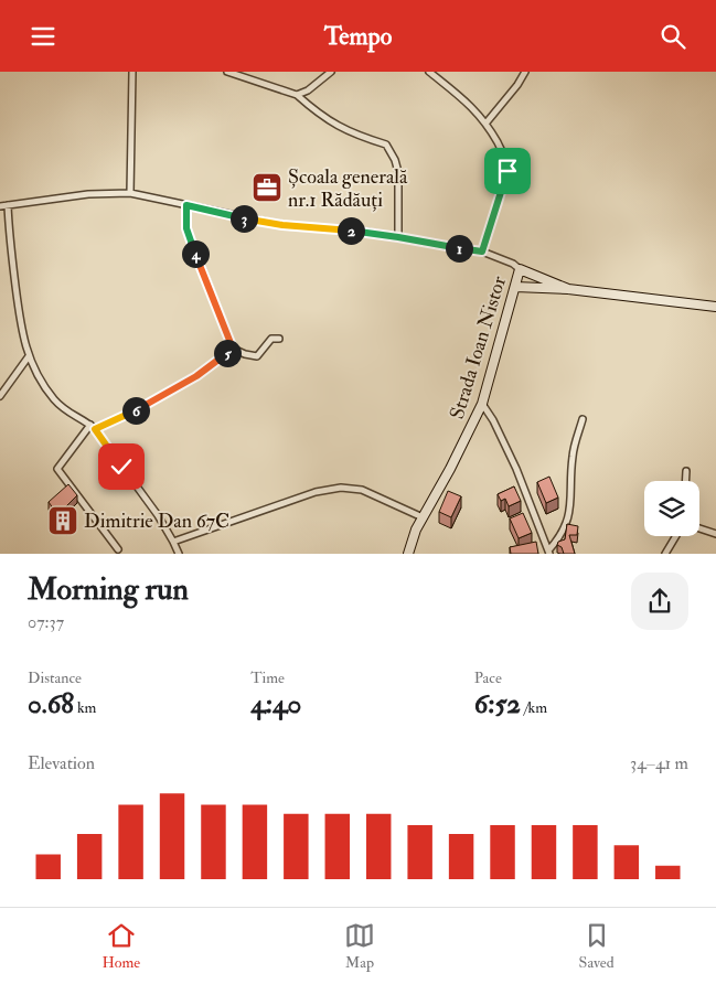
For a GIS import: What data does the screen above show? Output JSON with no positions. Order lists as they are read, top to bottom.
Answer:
{
  "streets": {
    "street": ["Strada Ioan Nistor"]
  },
  "places": {
    "office": ["Școala generală nr.1 Rădăuți"],
    "building": ["Dimitrie Dan 67C"]
  },
  "page": {
    "header": "Tempo",
    "pins": [
      "3",
      "2",
      "1",
      "4",
      "5",
      "6"
    ],
    "heading": ["Morning run", "07:37"],
    "stats": [
      ["Distance", "0.68 km"],
      ["Time", "4:40"],
      ["Pace", "6:52 /km"]
    ],
    "chart": ["Elevation", "34–41 m"],
    "tabs": ["Home", "Map", "Saved"]
  }
}
